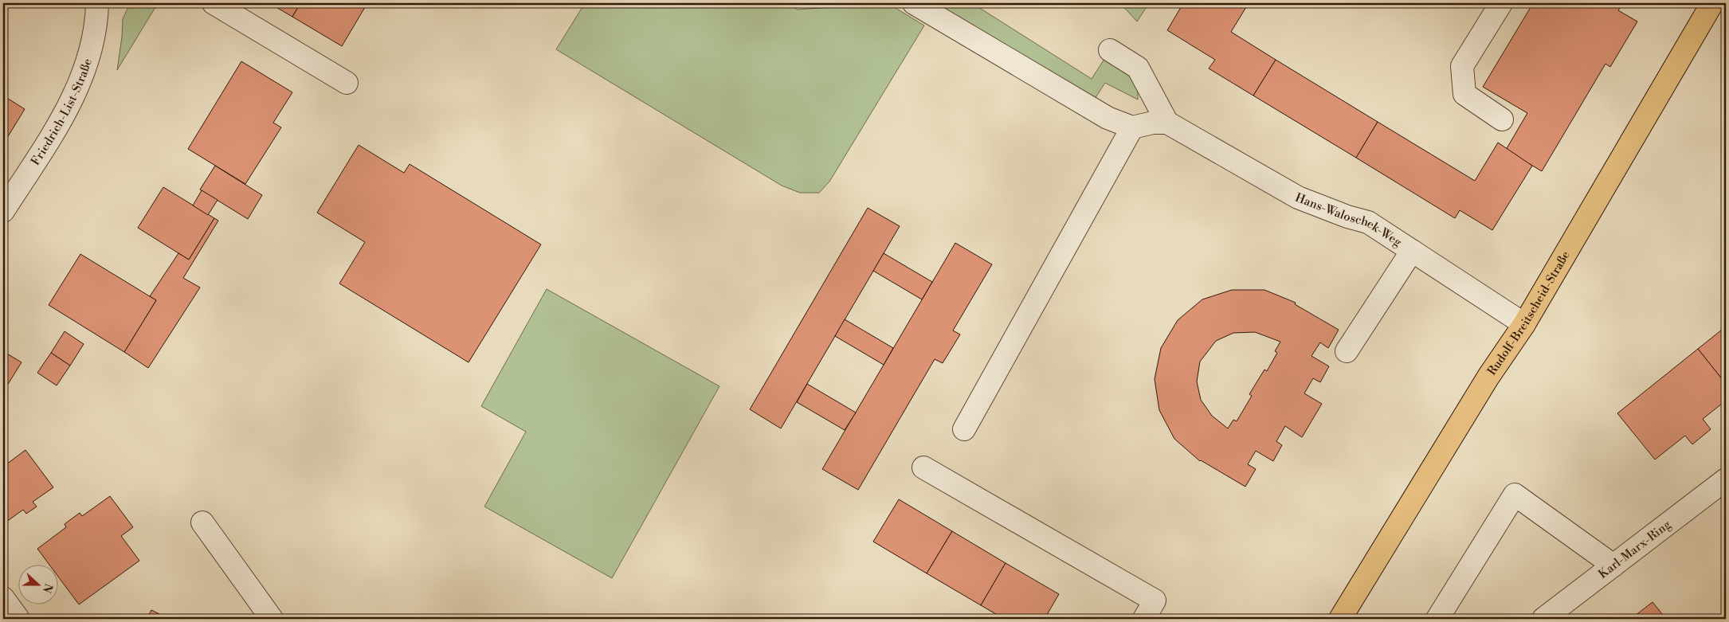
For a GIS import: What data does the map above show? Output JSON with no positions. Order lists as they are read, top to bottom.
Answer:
{
  "streets": {
    "main road": ["Rudolf-Breitscheid-Straße"],
    "street": ["Friedrich-List-Straße", "Hans-Waloschek-Weg", "Karl-Marx-Ring"]
  },
  "crossings": [
    ["Hans-Waloschek-Weg", "Rudolf-Breitscheid-Straße"]
  ],
  "north": "right"
}
